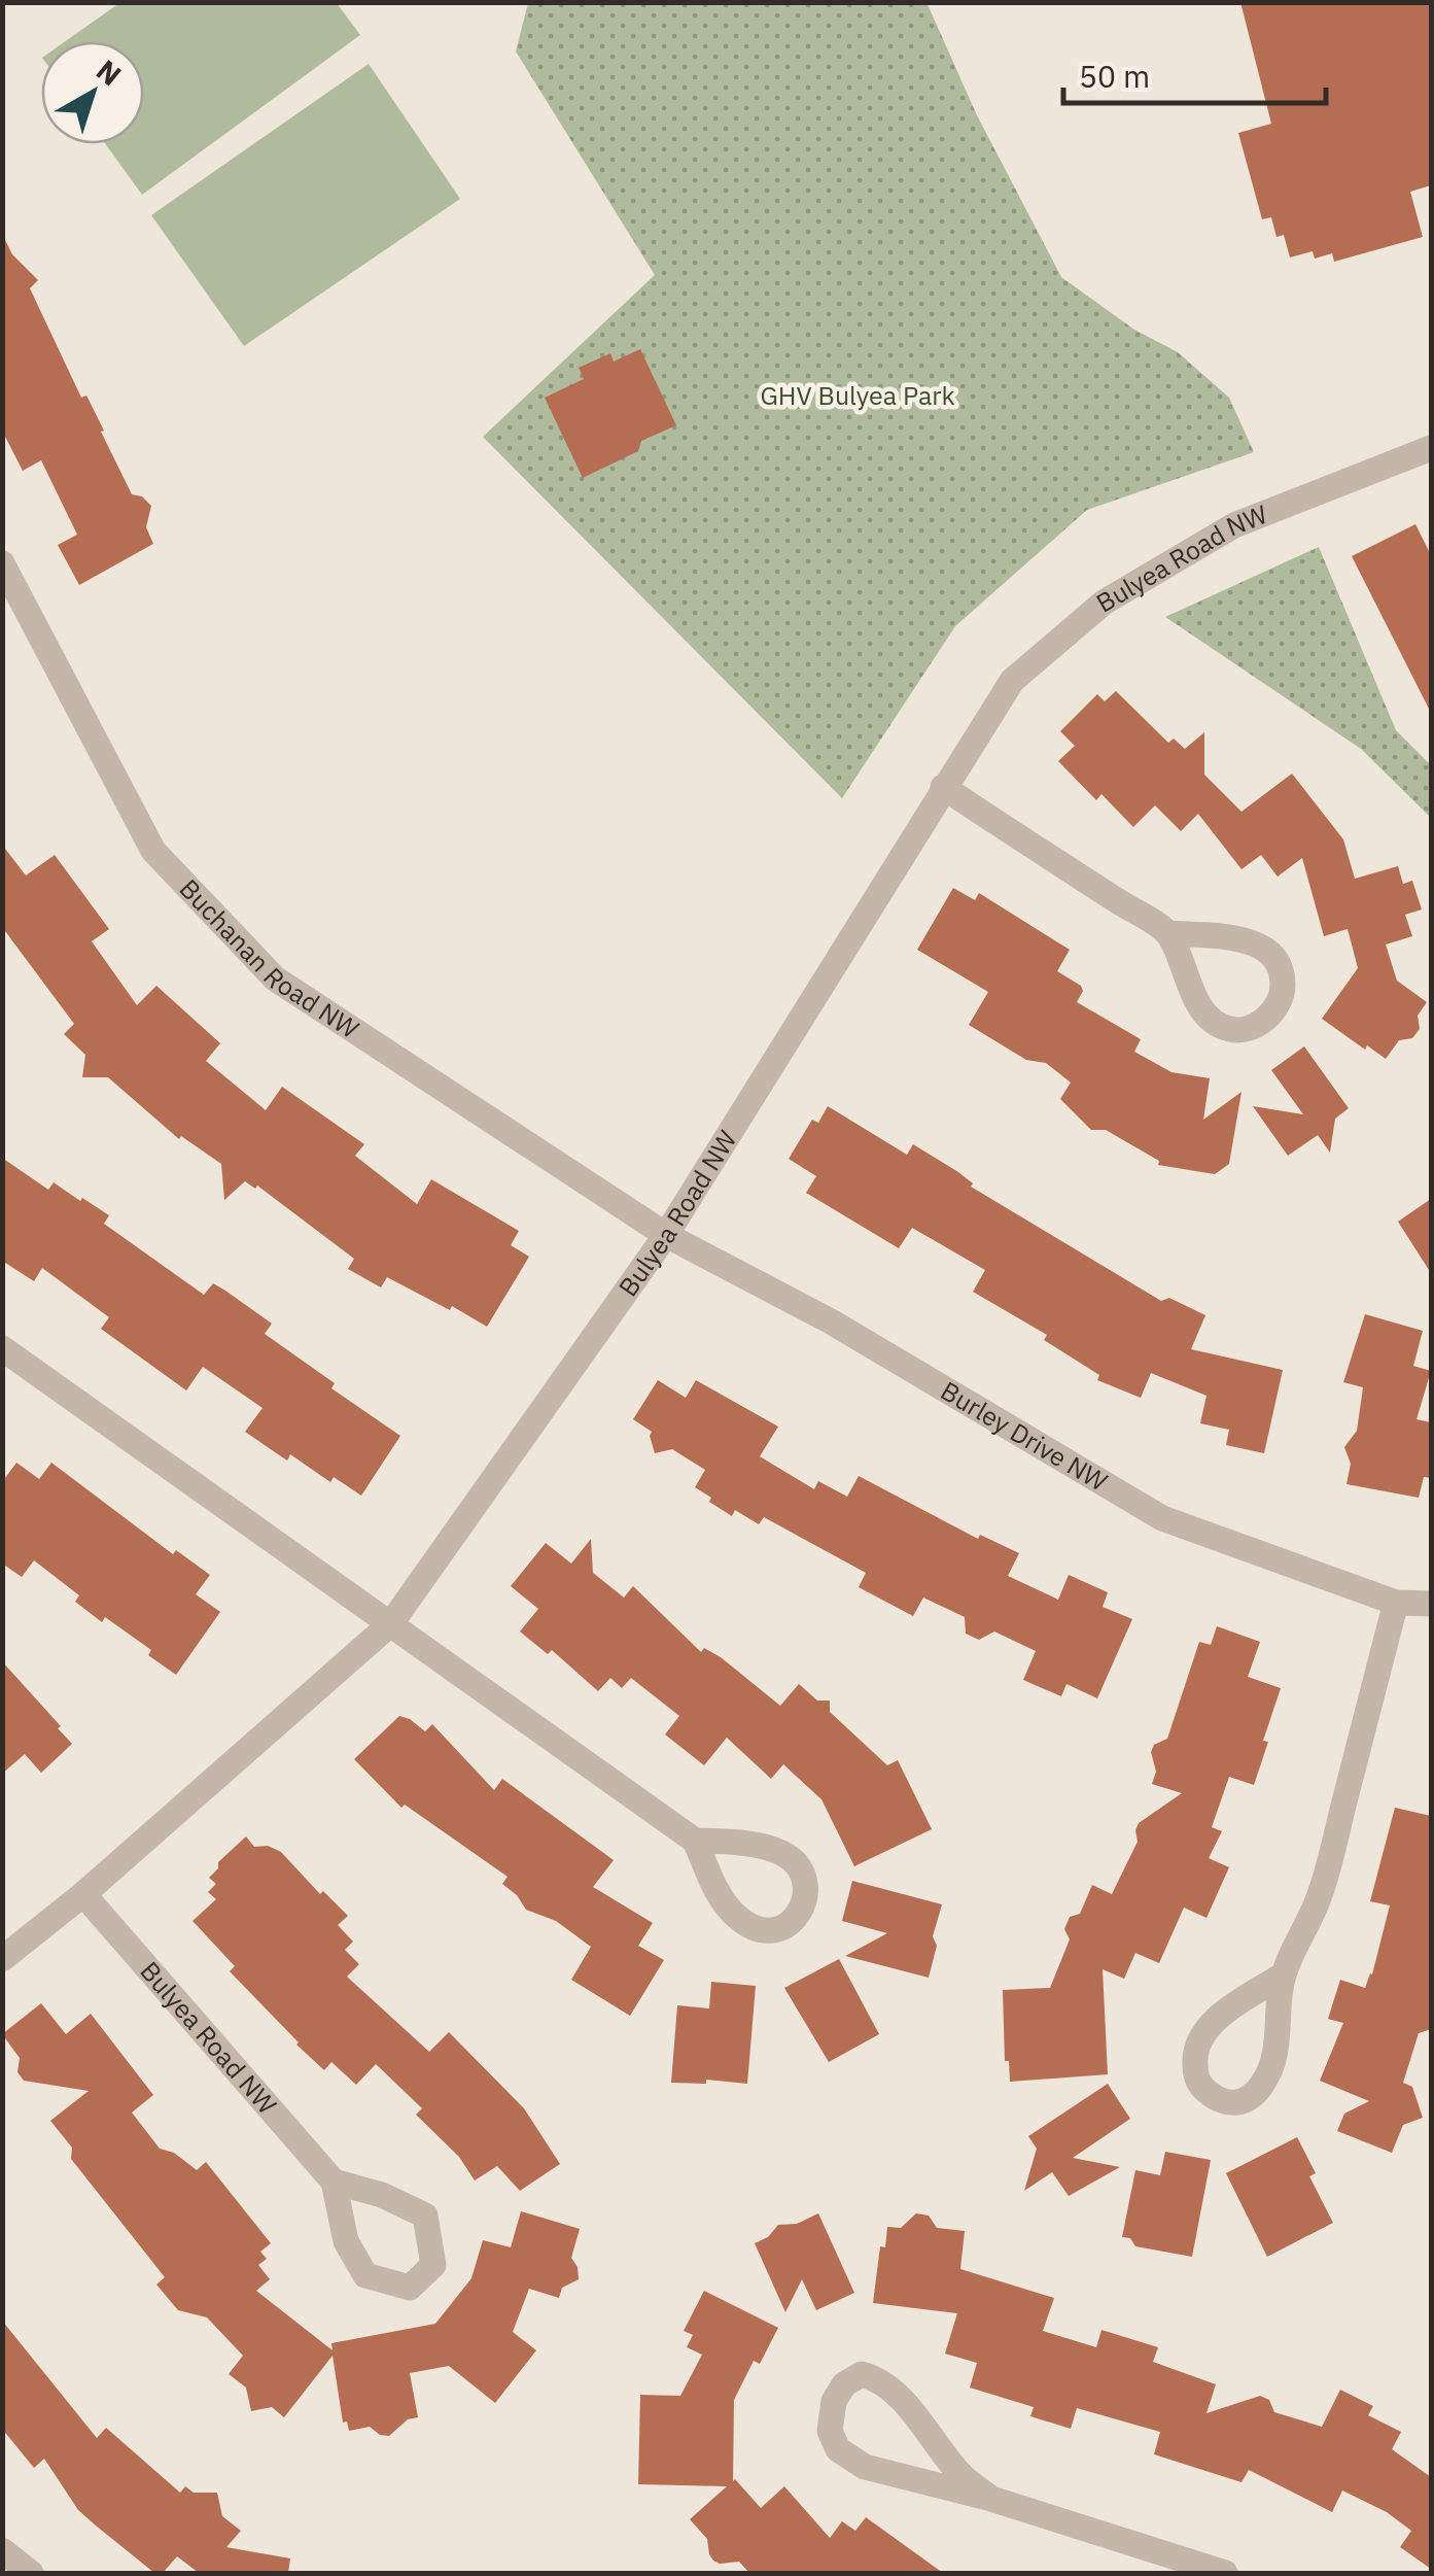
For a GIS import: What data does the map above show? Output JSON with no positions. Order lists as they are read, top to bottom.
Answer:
{
  "streets": {
    "street": ["Bulyea Road NW", "Buchanan Road NW", "Burley Drive NW"]
  },
  "crossings": [
    ["Bulyea Road NW", "Buchanan Road NW"],
    ["Bulyea Road NW", "Burley Drive NW"],
    ["Buchanan Road NW", "Burley Drive NW"]
  ],
  "parks": ["GHV Bulyea Park"],
  "scale_bar": "50 m",
  "north": "top right"
}
